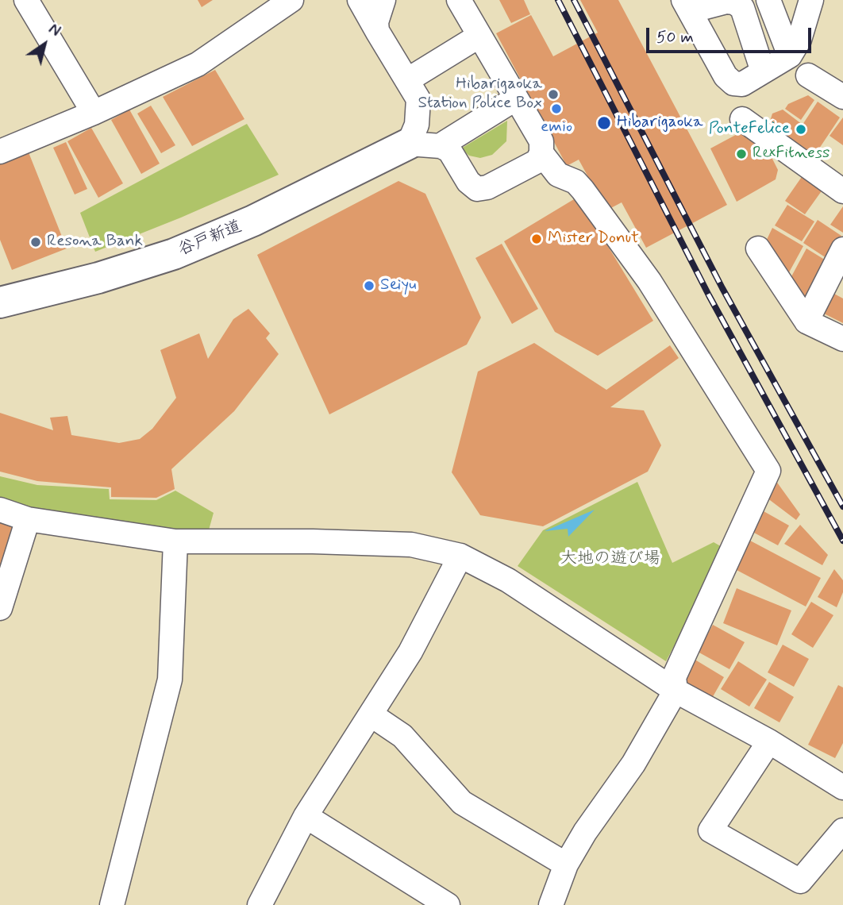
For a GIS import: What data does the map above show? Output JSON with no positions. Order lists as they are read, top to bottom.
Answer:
{
  "streets": {
    "main road": ["谷戸新道"]
  },
  "parks": ["大地の遊び場"],
  "places": [
    "Hibarigaoka Station Police Box",
    "emio",
    "Hibarigaoka",
    "PonteFelice",
    "RexFitness",
    "Mister Donut",
    "Resona Bank",
    "Seiyu"
  ],
  "scale_bar": "50 m",
  "north": "top right"
}
